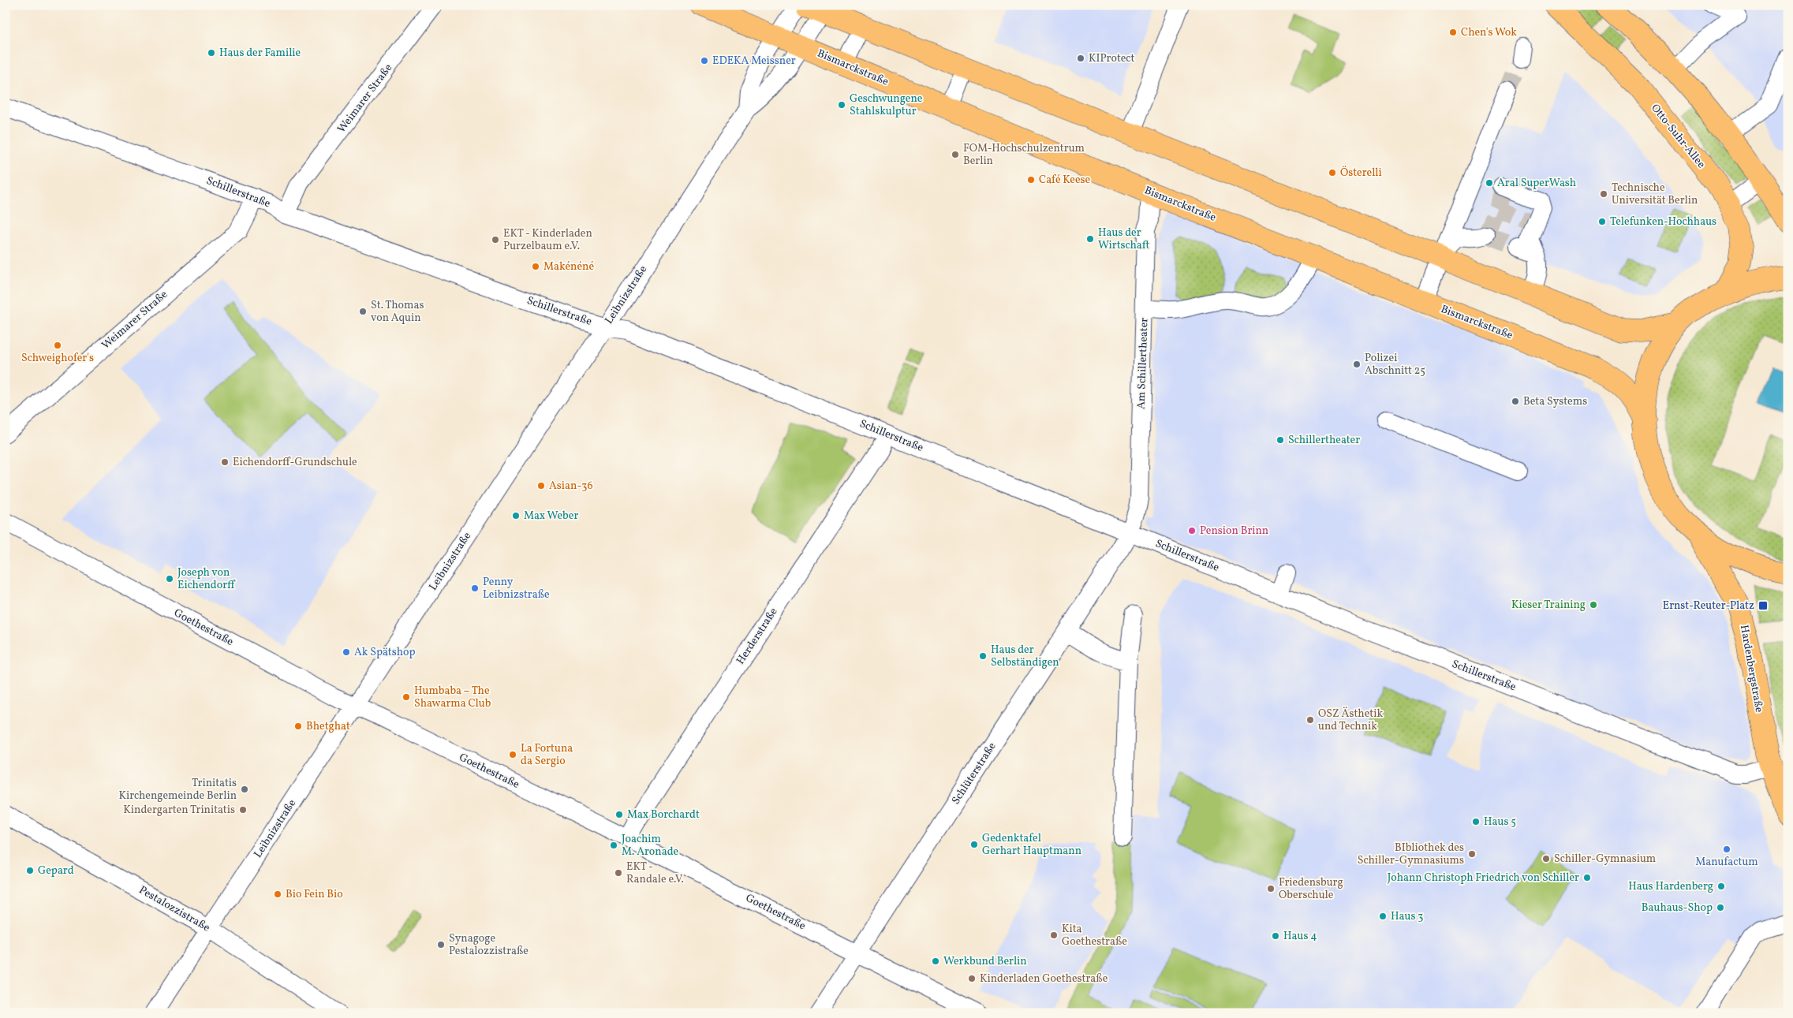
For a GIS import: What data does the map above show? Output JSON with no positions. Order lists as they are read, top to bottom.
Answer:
{
  "streets": {
    "main road": ["Bismarckstraße", "Otto-Suhr-Allee", "Hardenbergstraße"],
    "street": [
      "Weimarer Straße",
      "Schillerstraße",
      "Leibnizstraße",
      "Am Schillertheater",
      "Goethestraße",
      "Herderstraße",
      "Schlüterstraße",
      "Pestalozzistraße"
    ]
  },
  "crossings": [
    ["Bismarckstraße", "Leibnizstraße"],
    ["Bismarckstraße", "Am Schillertheater"],
    ["Weimarer Straße", "Schillerstraße"],
    ["Schillerstraße", "Leibnizstraße"],
    ["Schillerstraße", "Am Schillertheater"],
    ["Schillerstraße", "Herderstraße"],
    ["Schillerstraße", "Hardenbergstraße"],
    ["Schillerstraße", "Schlüterstraße"],
    ["Leibnizstraße", "Goethestraße"],
    ["Leibnizstraße", "Pestalozzistraße"],
    ["Am Schillertheater", "Schlüterstraße"],
    ["Goethestraße", "Herderstraße"],
    ["Goethestraße", "Schlüterstraße"]
  ],
  "places": {
    "other": [
      "Chen's Wok",
      "Haus der Familie",
      "KIProtect",
      "EDEKA Meissner",
      "Geschwungene Stahlskulptur",
      "FOM-Hochschulzentrum Berlin",
      "Österelli",
      "Café Keese",
      "Aral SuperWash",
      "Technische Universität Berlin",
      "Telefunken-Hochhaus",
      "Haus der Wirtschaft",
      "EKT - Kinderladen Purzelbaum e.V.",
      "Makénéné",
      "St. Thomas von Aquin",
      "Schweighofer's",
      "Polizei Abschnitt 25",
      "Beta Systems",
      "Schillertheater",
      "Eichendorff-Grundschule",
      "Asian-36",
      "Max Weber",
      "Pension Brinn",
      "Joseph von Eichendorff",
      "Penny Leibnizstraße",
      "Kieser Training",
      "Ak Spätshop",
      "Haus der Selbständigen",
      "Humbaba – The Shawarma Club",
      "OSZ Ästhetik und Technik",
      "Bhetghat",
      "La Fortuna da Sergio",
      "Trinitatis Kirchengemeinde Berlin",
      "Kindergarten Trinitatis",
      "Max Borchardt",
      "Haus 5",
      "Gedenktafel Gerhart Hauptmann",
      "Joachim M. Aronade",
      "Manufactum",
      "BIbliothek des Schiller-Gymnasiums",
      "Schiller-Gymnasium",
      "Gepard",
      "EKT - Randale e.V.",
      "Johann Christoph Friedrich von Schiller",
      "Haus Hardenberg",
      "Friedensburg Oberschule",
      "Bio Fein Bio",
      "Bauhaus-Shop",
      "Haus 3",
      "Kita Goethestraße",
      "Haus 4",
      "Synagoge Pestalozzistraße",
      "Werkbund Berlin",
      "Kinderladen Goethestraße"
    ],
    "transit": ["Ernst-Reuter-Platz"]
  }
}
